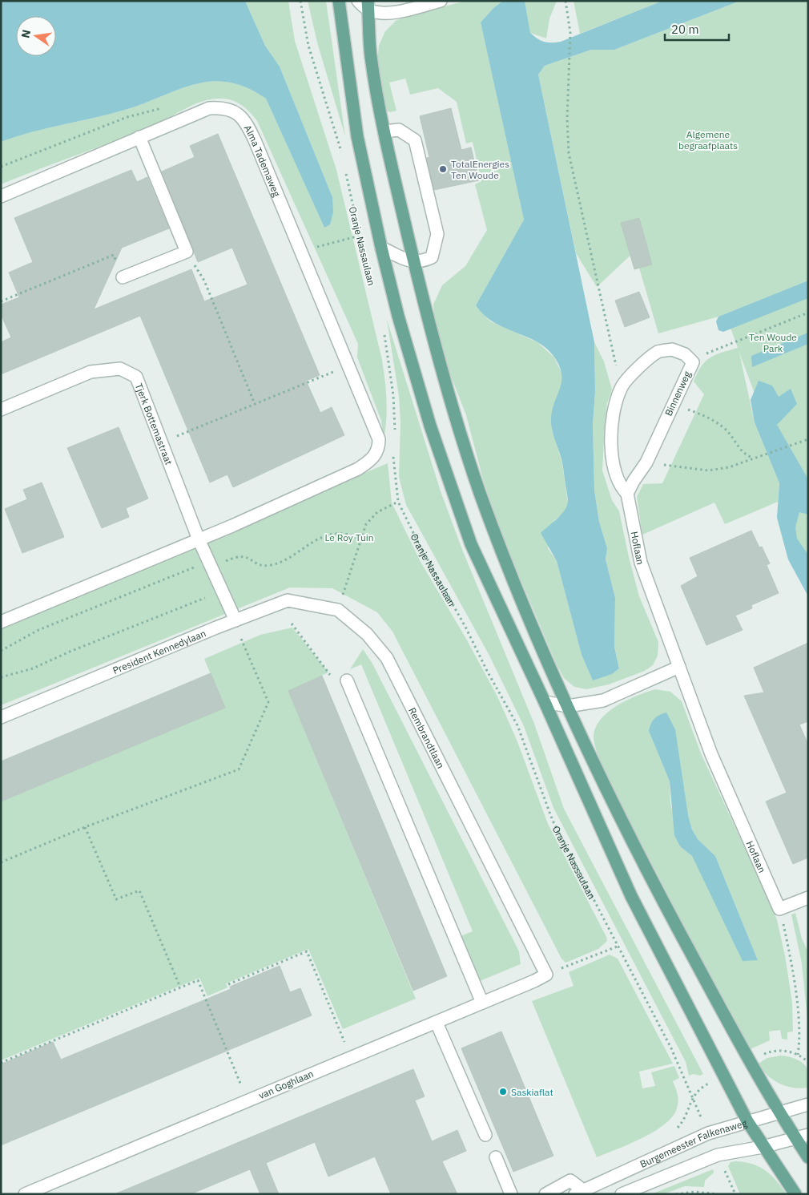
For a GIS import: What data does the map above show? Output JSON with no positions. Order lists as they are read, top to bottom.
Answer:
{
  "streets": {
    "main road": ["Oranje Nassaulaan"],
    "street": [
      "Alma Tademaweg",
      "Binnenweg",
      "Tjerk Bottemastraat",
      "Hoflaan",
      "President Kennedylaan",
      "Rembrandtlaan",
      "van Goghlaan",
      "Burgemeester Falkenaweg"
    ]
  },
  "crossings": [
    ["Alma Tademaweg", "Tjerk Bottemastraat"],
    ["Oranje Nassaulaan", "Burgemeester Falkenaweg"],
    ["Binnenweg", "Hoflaan"],
    ["President Kennedylaan", "Rembrandtlaan"],
    ["Rembrandtlaan", "van Goghlaan"]
  ],
  "parks": ["Algemene begraafplaats", "Ten Woude Park", "Le Roy Tuin"],
  "places": ["TotalEnergies Ten Woude", "Saskiaflat"],
  "scale_bar": "20 m",
  "north": "left"
}
